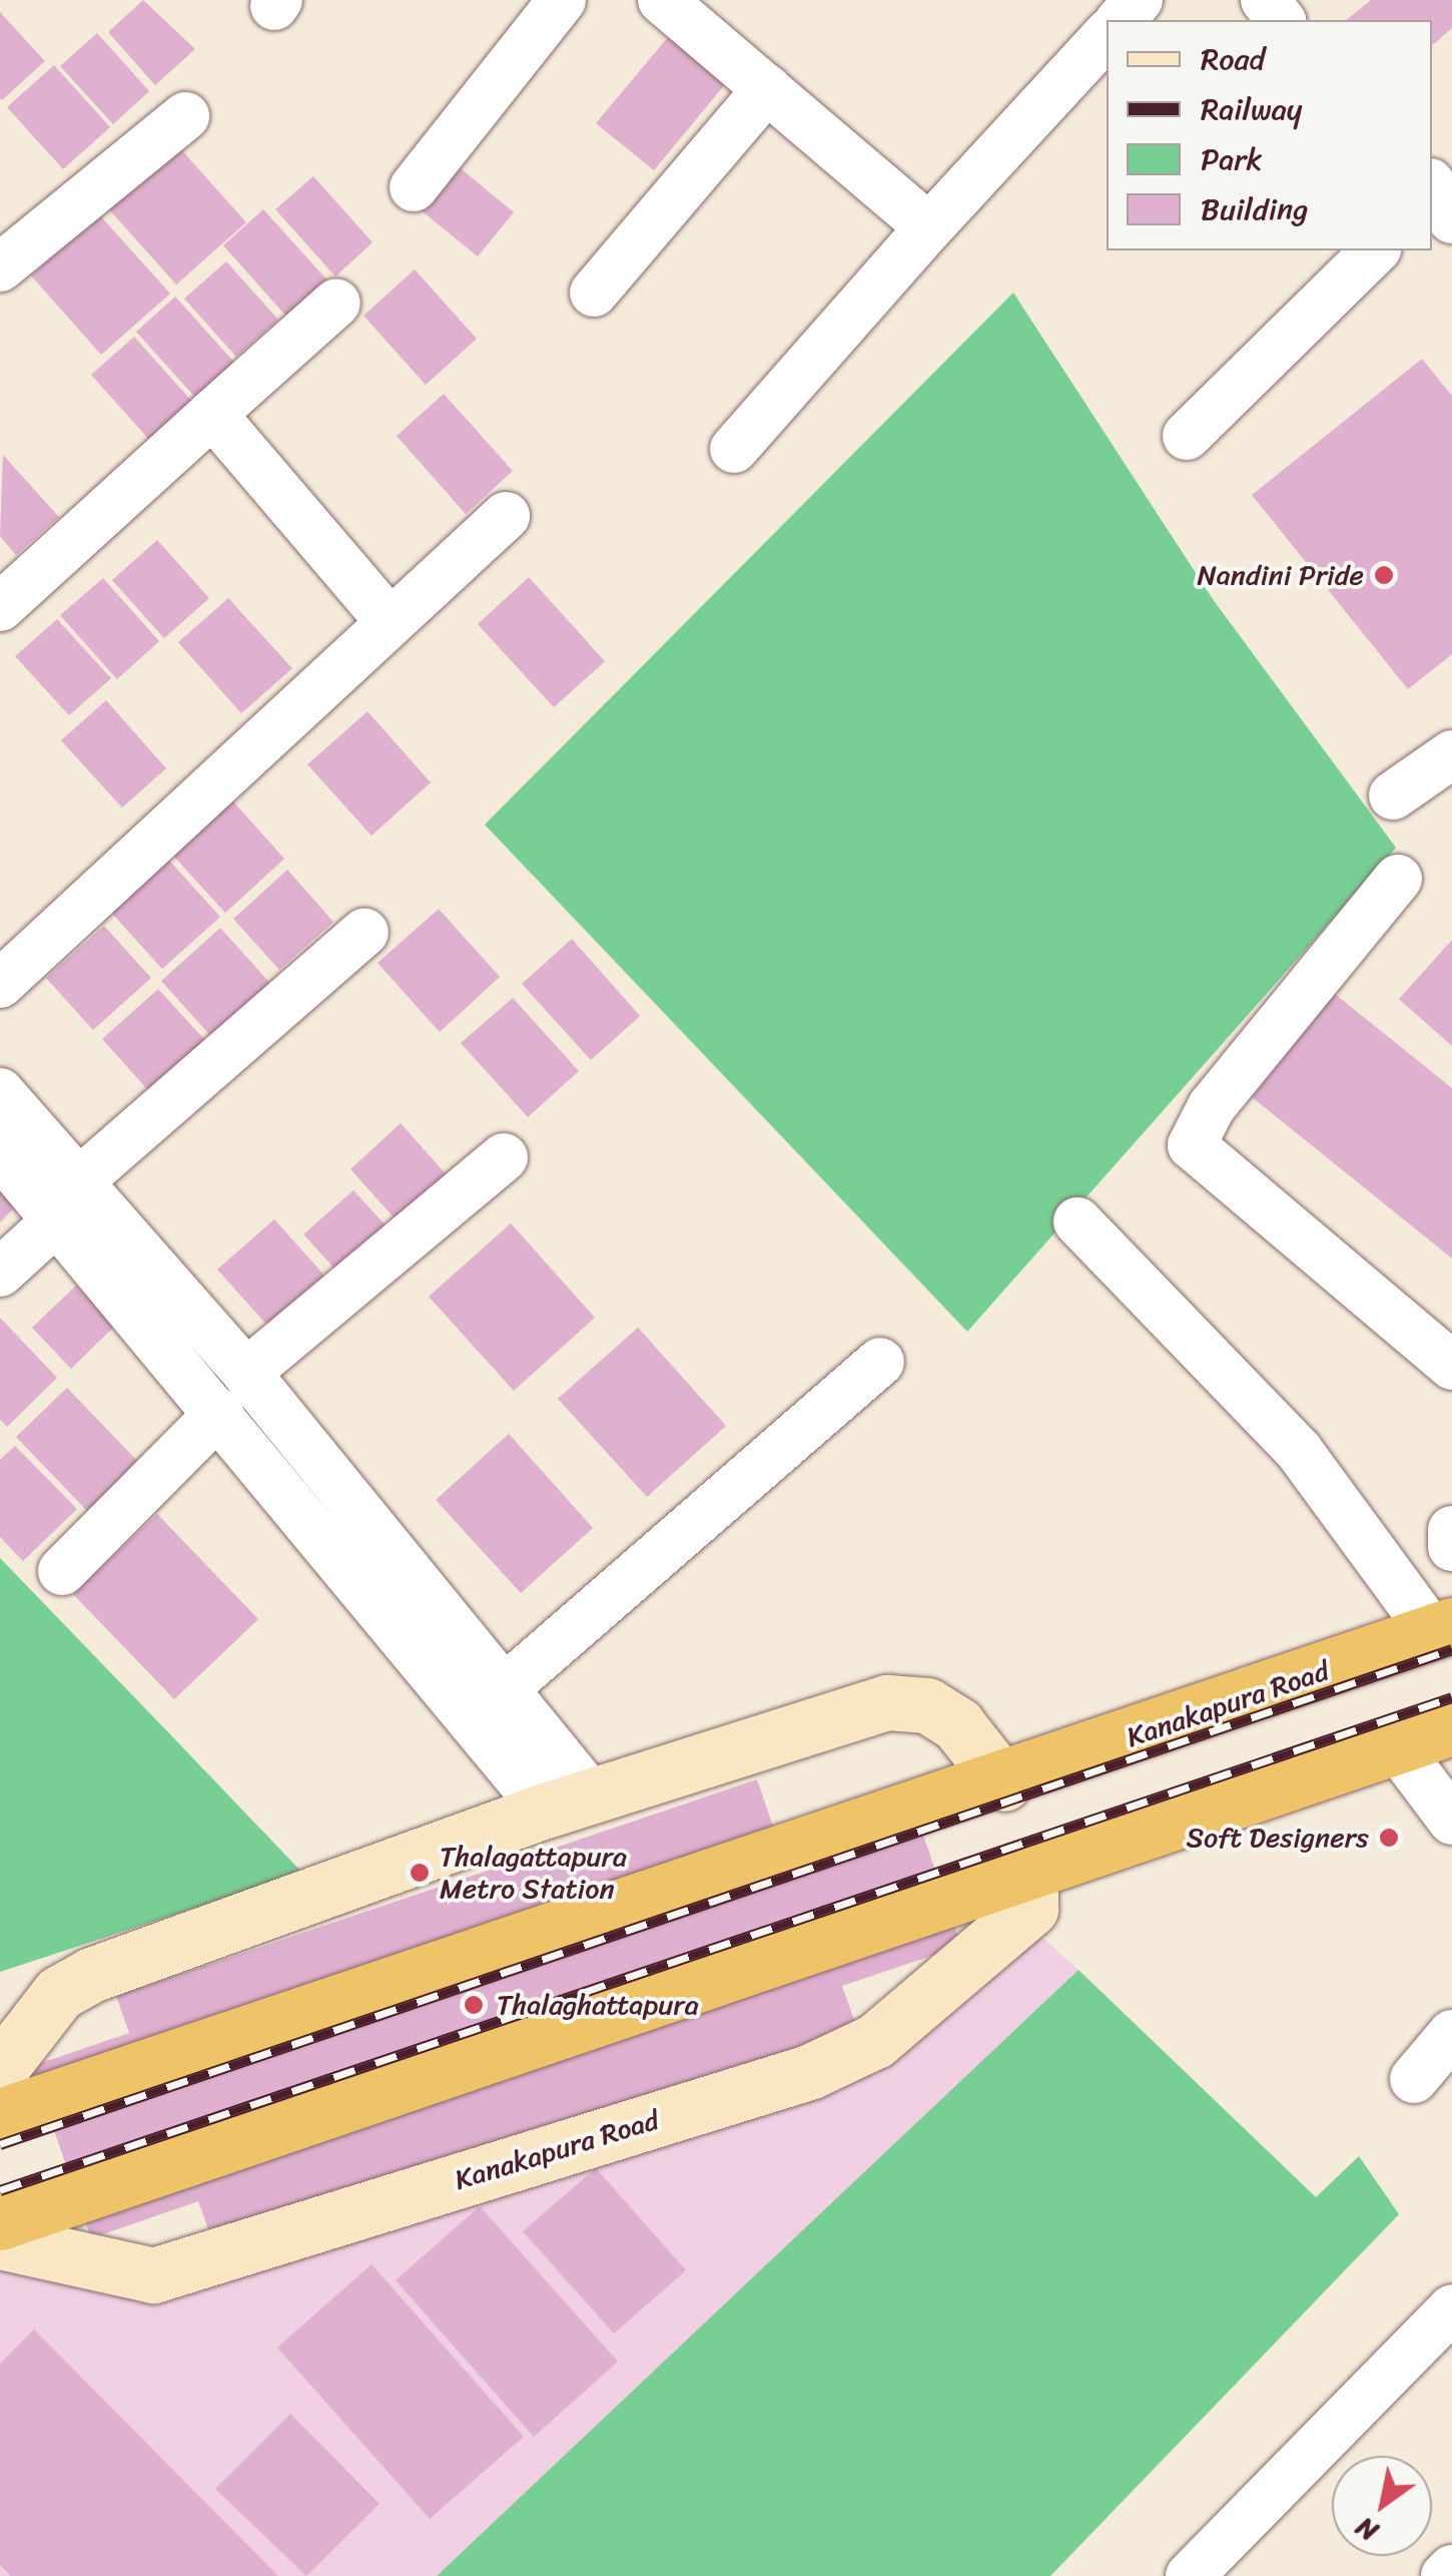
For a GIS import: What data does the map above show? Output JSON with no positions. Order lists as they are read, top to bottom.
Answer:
{
  "streets": {
    "highway": ["Kanakapura Road"]
  },
  "places": [
    "Nandini Pride",
    "Soft Designers",
    "Thalagattapura Metro Station",
    "Thalaghattapura"
  ],
  "legend": [
    "Road",
    "Railway",
    "Park",
    "Building"
  ],
  "north": "bottom left"
}
